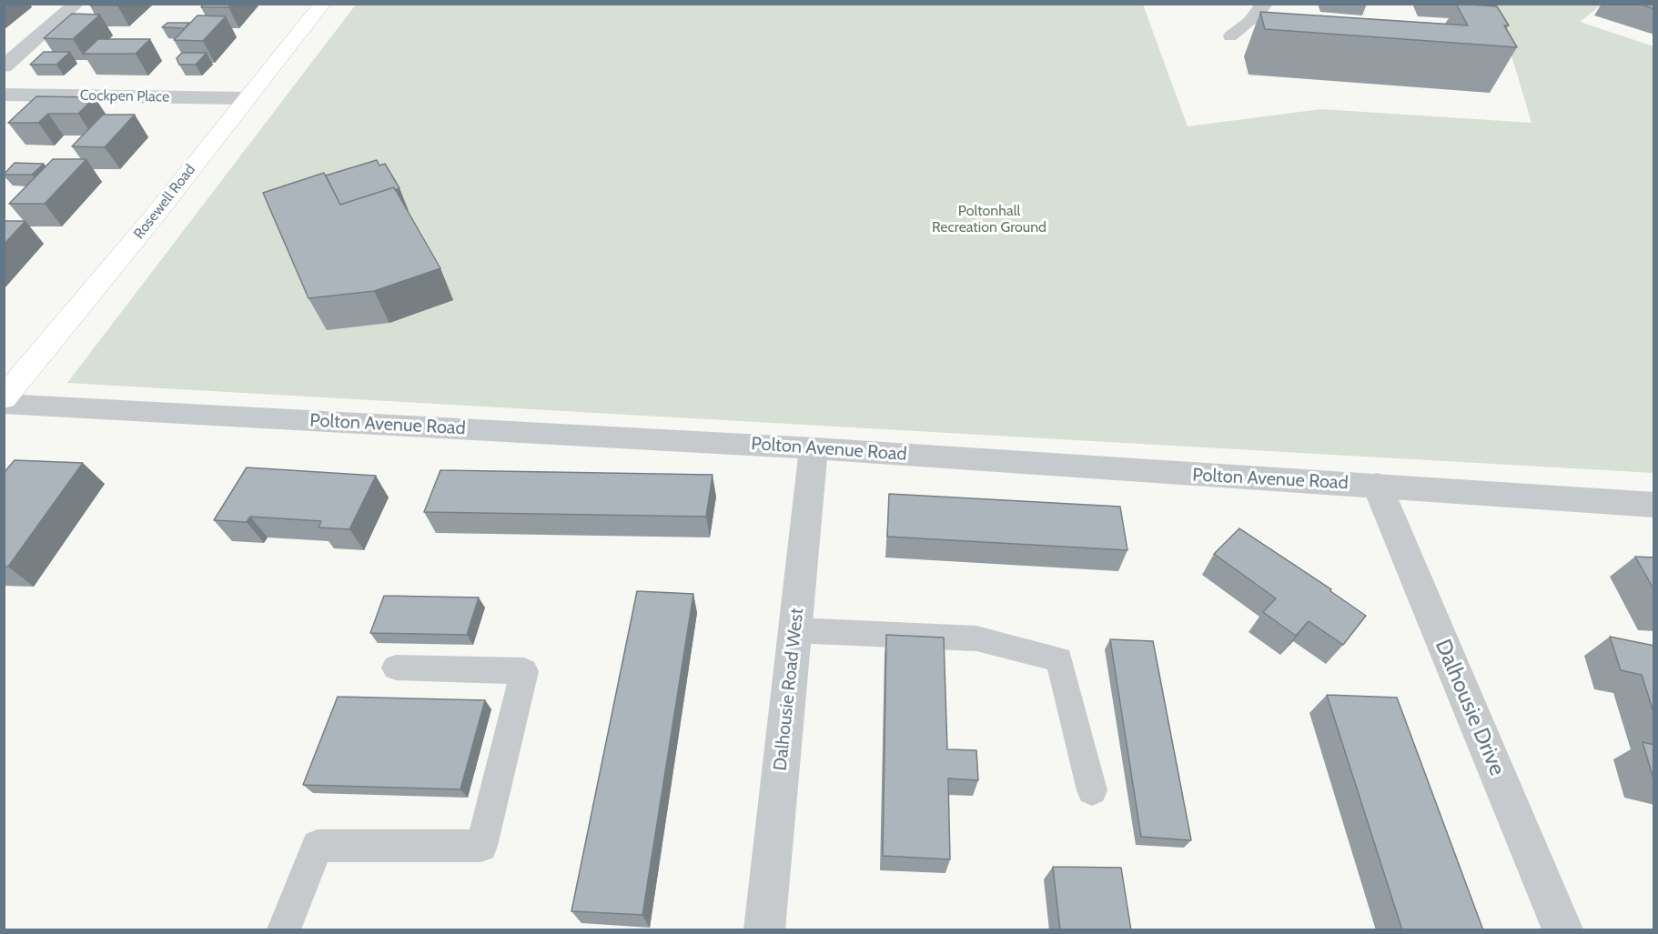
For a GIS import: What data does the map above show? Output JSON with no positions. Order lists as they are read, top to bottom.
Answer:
{
  "streets": {
    "main road": ["Rosewell Road"],
    "street": [
      "Cockpen Place",
      "Polton Avenue Road",
      "Dalhousie Road West",
      "Dalhousie Drive"
    ]
  },
  "crossings": [
    ["Cockpen Place", "Rosewell Road"],
    ["Polton Avenue Road", "Dalhousie Road West"],
    ["Polton Avenue Road", "Dalhousie Drive"]
  ],
  "parks": ["Poltonhall Recreation Ground"]
}
